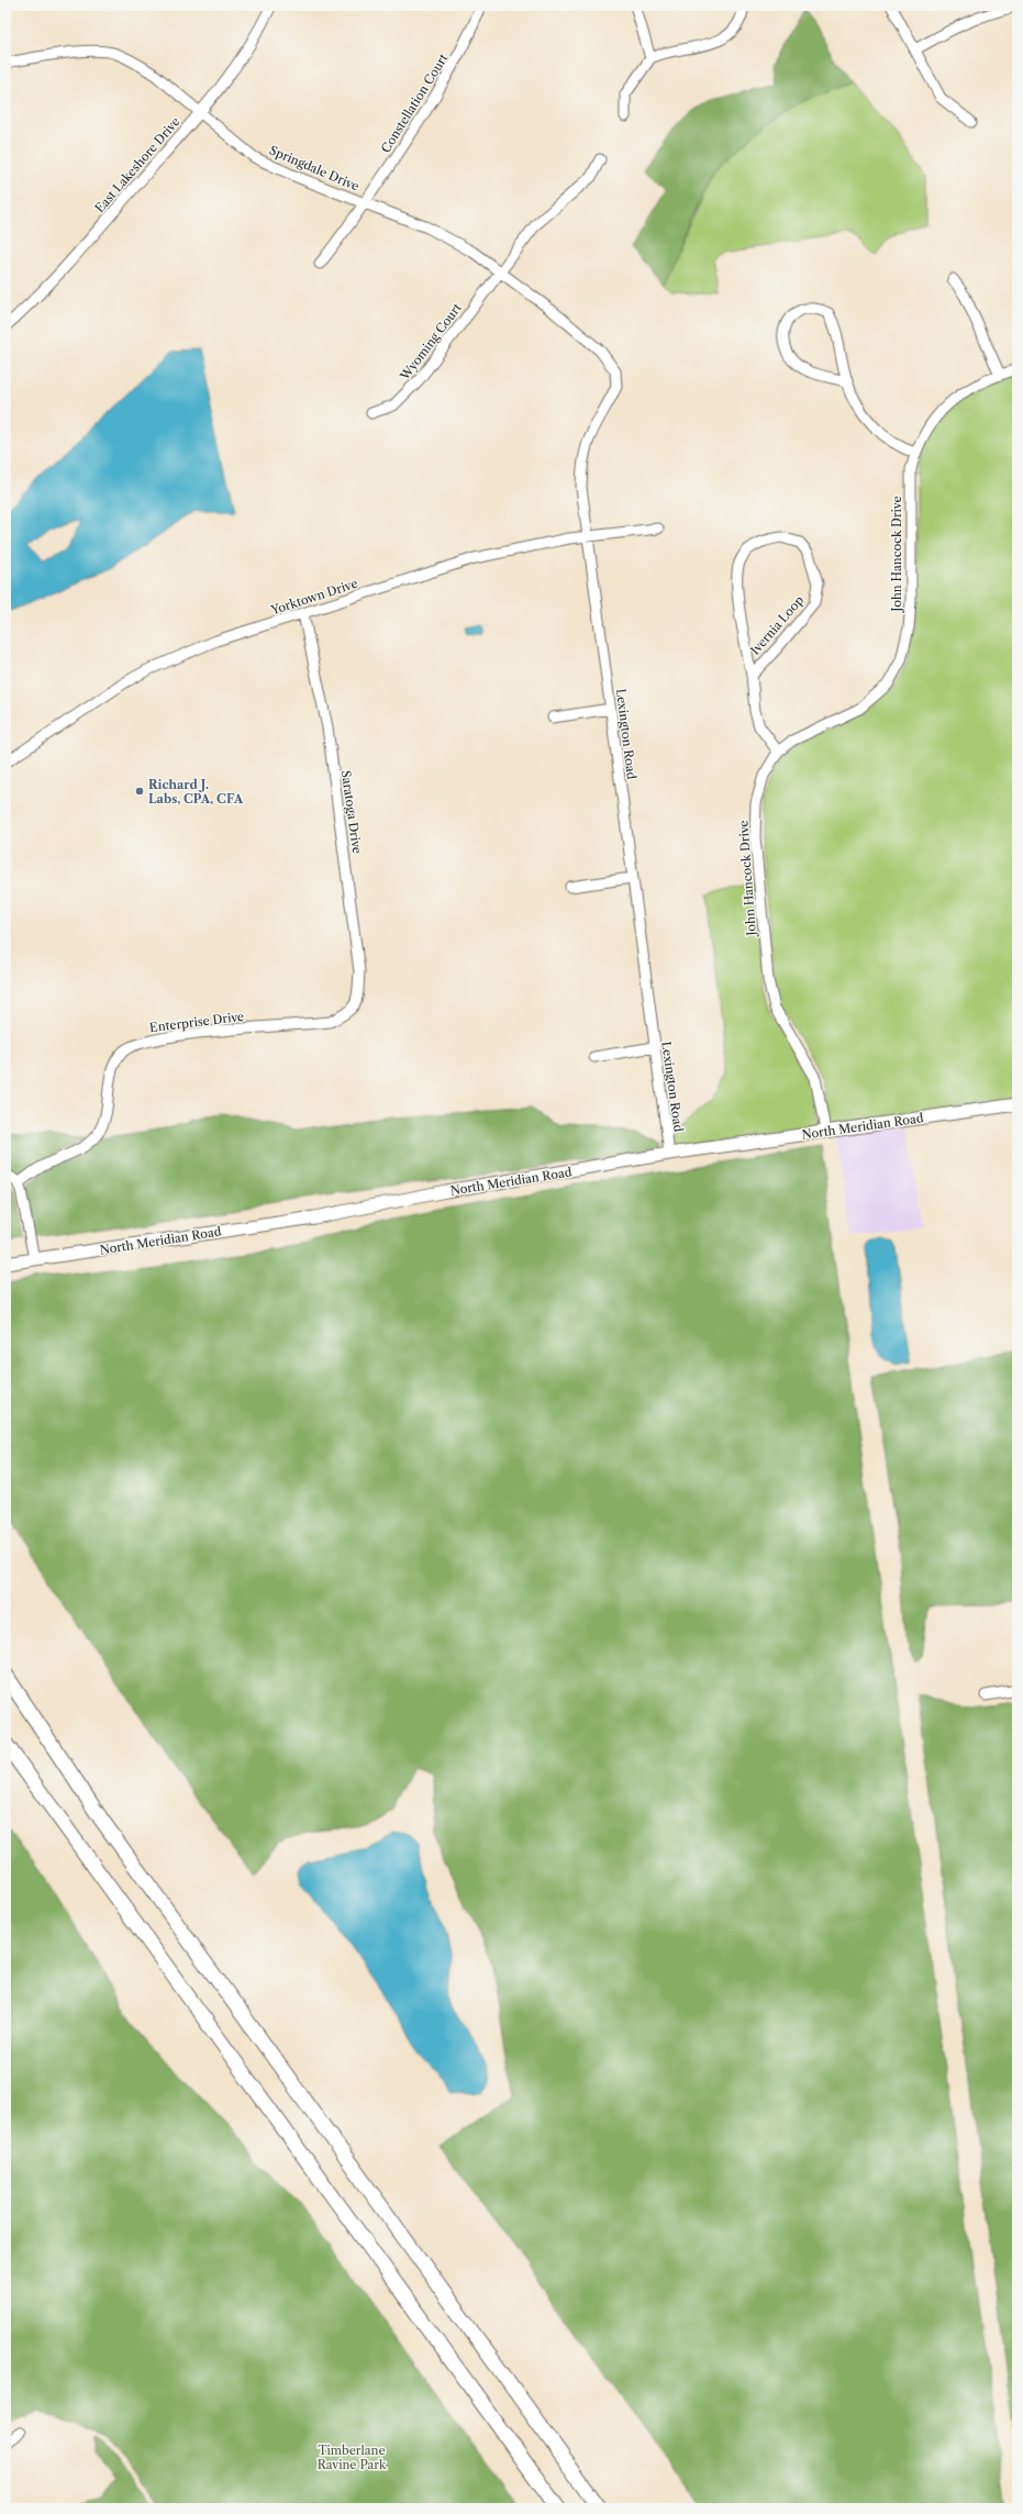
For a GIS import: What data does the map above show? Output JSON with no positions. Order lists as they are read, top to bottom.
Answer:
{
  "streets": {
    "main road": ["North Meridian Road"],
    "street": [
      "Constellation Court",
      "East Lakeshore Drive",
      "Springdale Drive",
      "Wyoming Court",
      "John Hancock Drive",
      "Yorktown Drive",
      "Ivernia Loop",
      "Lexington Road",
      "Saratoga Drive",
      "Enterprise Drive"
    ]
  },
  "crossings": [
    ["Constellation Court", "Springdale Drive"],
    ["East Lakeshore Drive", "Springdale Drive"],
    ["Springdale Drive", "Wyoming Court"],
    ["Springdale Drive", "Lexington Road"],
    ["John Hancock Drive", "Ivernia Loop"],
    ["John Hancock Drive", "North Meridian Road"],
    ["Yorktown Drive", "Lexington Road"],
    ["Yorktown Drive", "Saratoga Drive"],
    ["Lexington Road", "North Meridian Road"],
    ["Saratoga Drive", "Enterprise Drive"]
  ],
  "parks": ["Timberlane Ravine Park"],
  "places": ["Richard J. Labs, CPA, CFA"]
}
